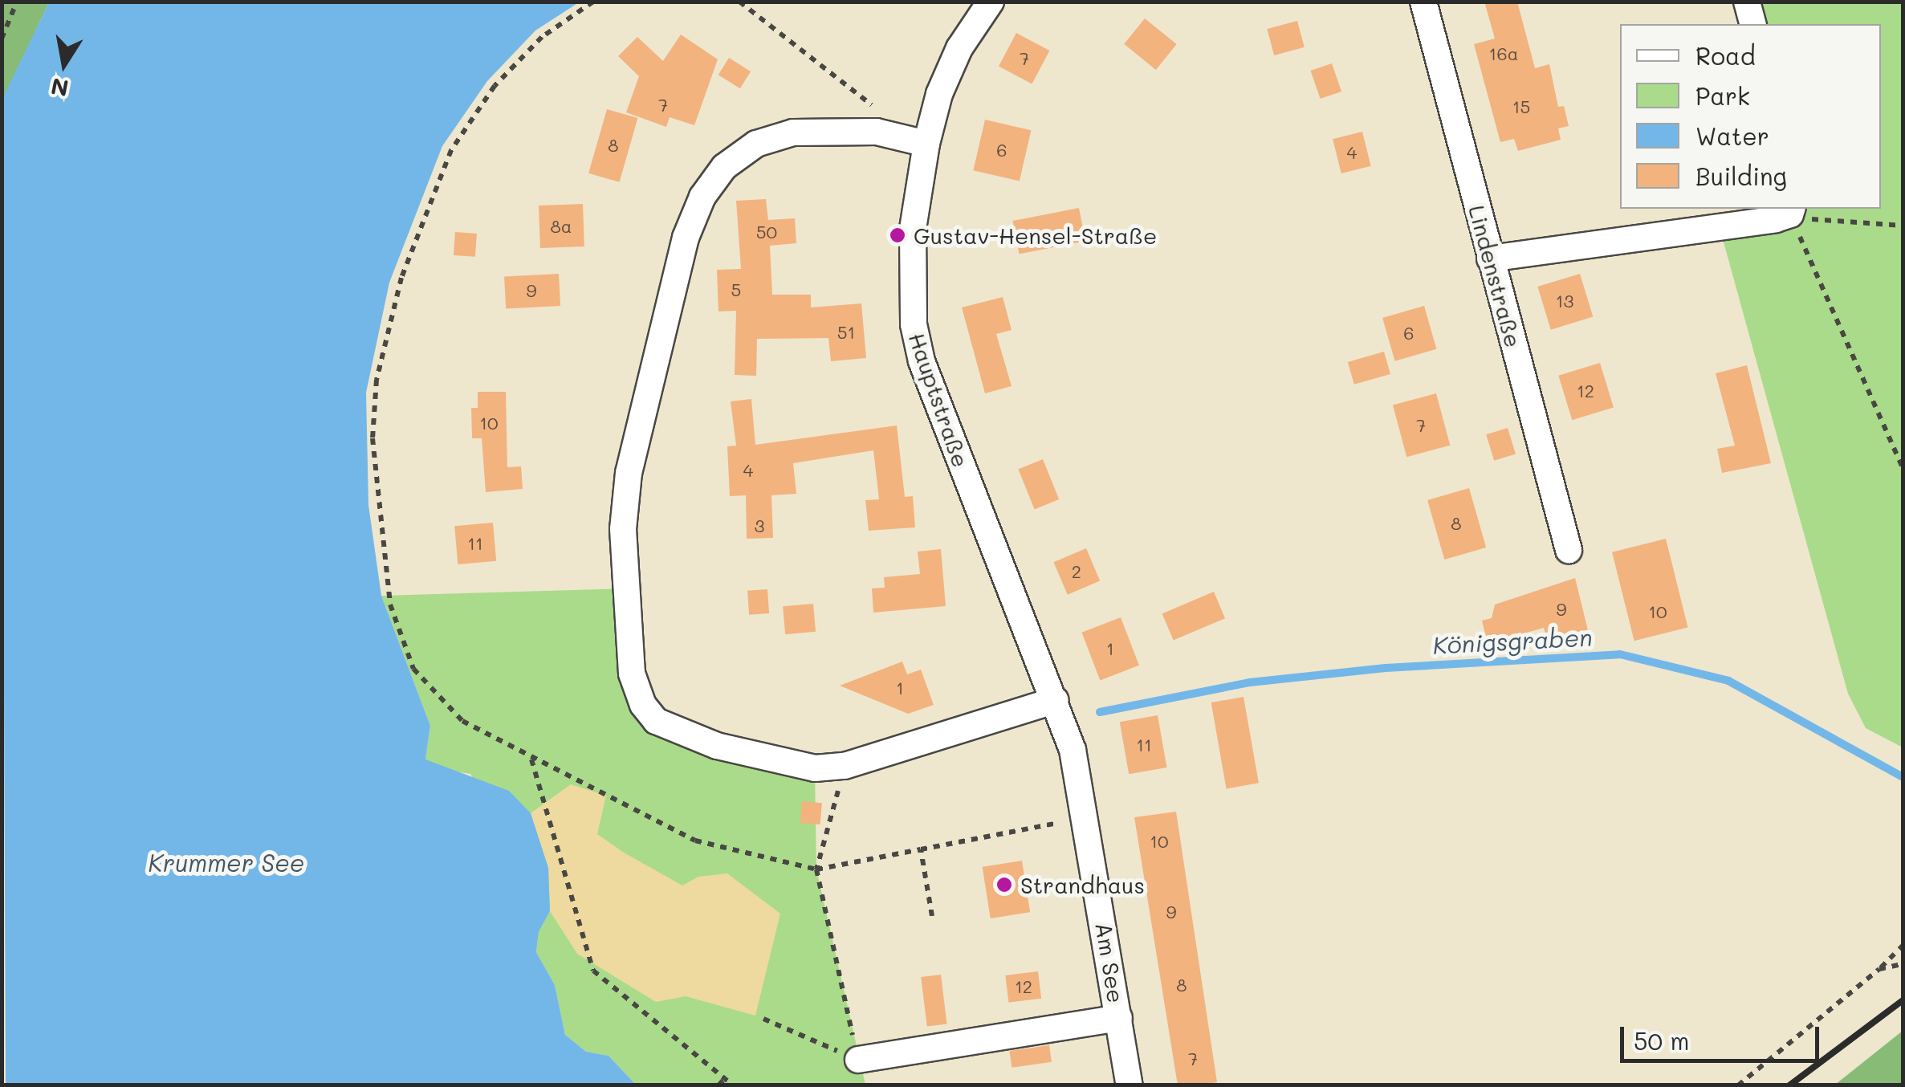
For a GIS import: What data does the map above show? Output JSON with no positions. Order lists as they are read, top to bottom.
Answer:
{
  "streets": {
    "street": ["Lindenstraße", "Hauptstraße", "Am See"]
  },
  "crossings": [
    ["Hauptstraße", "Am See"]
  ],
  "water": ["Königsgraben", "Krummer See"],
  "places": ["Gustav-Hensel-Straße", "Strandhaus"],
  "house_numbers": [
    "16a",
    "7",
    "7",
    "15",
    "8",
    "6",
    "4",
    "8a",
    "50",
    "5",
    "9",
    "13",
    "51",
    "6",
    "12",
    "10",
    "7",
    "4",
    "8",
    "3",
    "11",
    "2",
    "9",
    "10",
    "1",
    "1",
    "11",
    "10",
    "9",
    "8",
    "12",
    "7"
  ],
  "legend": [
    "Road",
    "Park",
    "Water",
    "Building"
  ],
  "scale_bar": "50 m",
  "north": "bottom"
}
